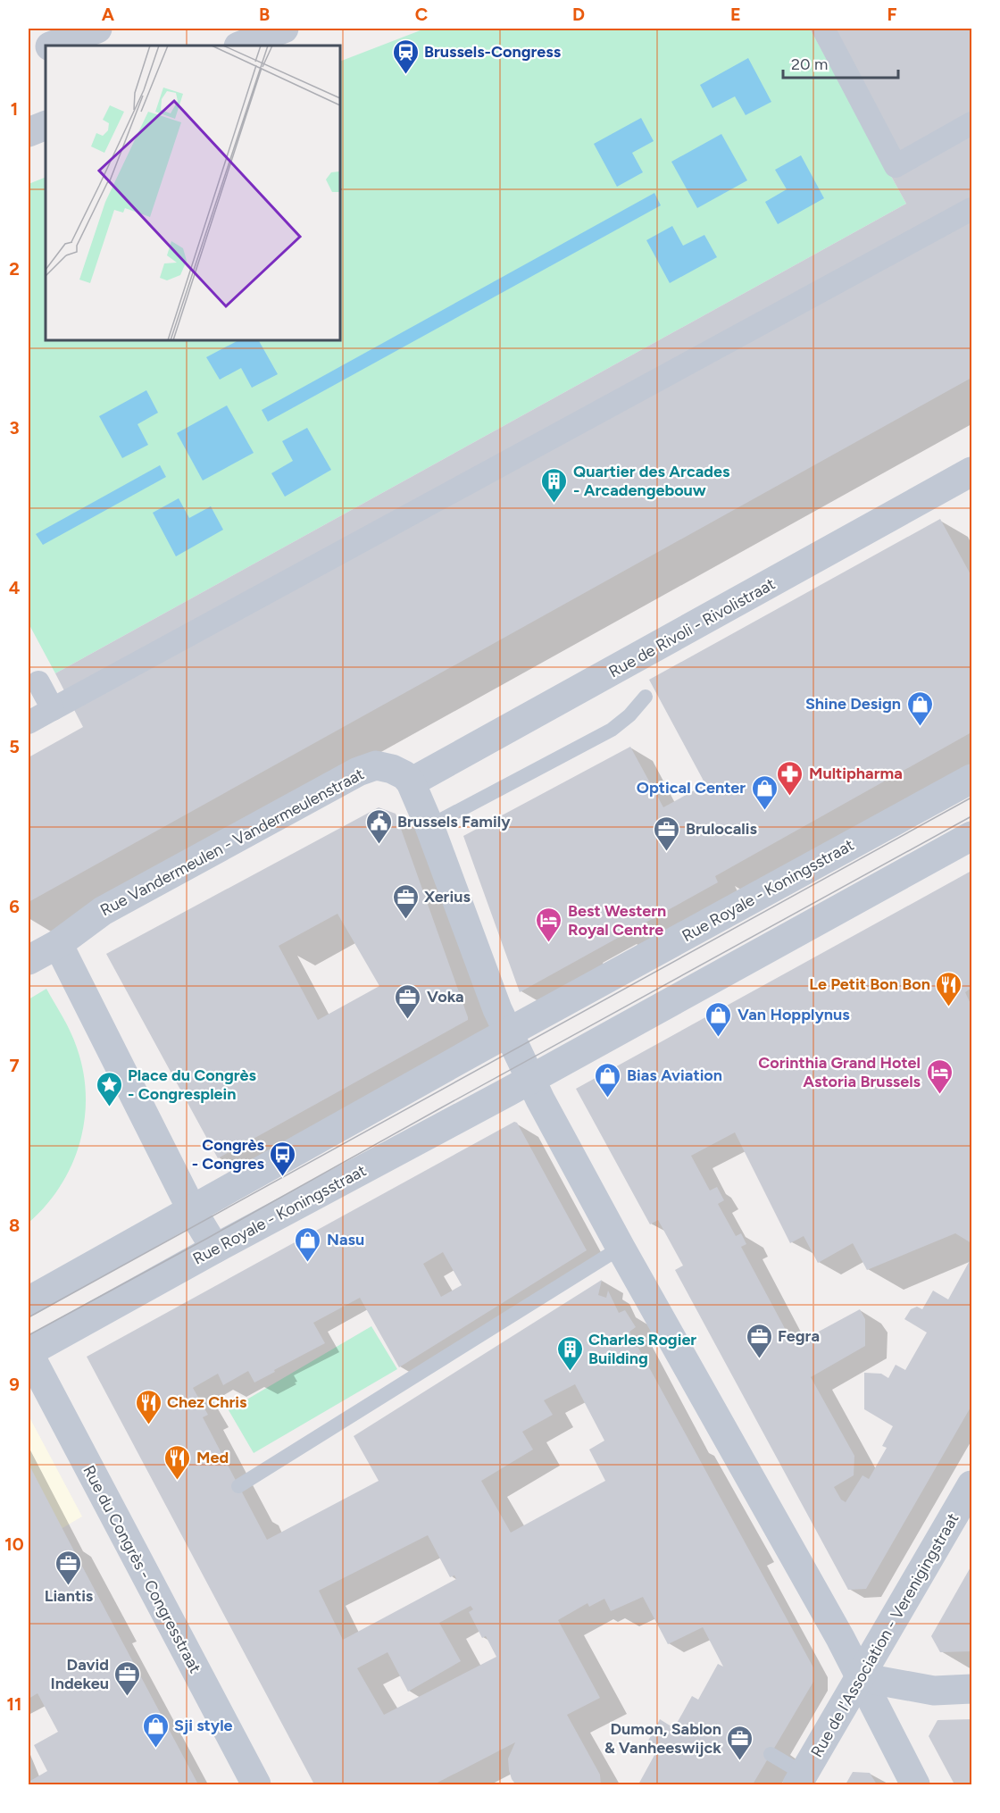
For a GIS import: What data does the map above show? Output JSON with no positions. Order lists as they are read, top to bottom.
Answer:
{
  "streets": {
    "street": [
      "Rue de Rivoli - Rivolistraat",
      "Rue Vandermeulen - Vandermeulenstraat",
      "Rue Royale - Koningsstraat",
      "Rue du Congrès - Congresstraat",
      "Rue de l'Association - Verenigingstraat"
    ]
  },
  "crossings": [
    ["Rue de Rivoli - Rivolistraat", "Rue Vandermeulen - Vandermeulenstraat"],
    ["Rue Royale - Koningsstraat", "Rue du Congrès - Congresstraat"]
  ],
  "places": {
    "station": ["Brussels-Congress"],
    "building": ["Quartier des Arcades - Arcadengebouw", "Charles Rogier Building"],
    "shop": [
      "Shine Design",
      "Optical Center",
      "Van Hopplynus",
      "Bias Aviation",
      "Nasu",
      "Sji style"
    ],
    "pharmacy": ["Multipharma"],
    "public building": ["Brussels Family"],
    "office": [
      "Brulocalis",
      "Xerius",
      "Voka",
      "Fegra",
      "Liantis",
      "David Indekeu",
      "Dumon, Sablon & Vanheeswijck"
    ],
    "hotel": ["Best Western Royal Centre", "Corinthia Grand Hotel Astoria Brussels"],
    "restaurant": ["Le Petit Bon Bon", "Chez Chris", "Med"],
    "place": ["Place du Congrès - Congresplein"],
    "bus stop": ["Congrès - Congres"]
  },
  "scale_bar": "20 m",
  "grid": {
    "columns": [
      "A",
      "B",
      "C",
      "D",
      "E",
      "F"
    ],
    "rows": [
      "1",
      "2",
      "3",
      "4",
      "5",
      "6",
      "7",
      "8",
      "9",
      "10",
      "11"
    ]
  }
}
